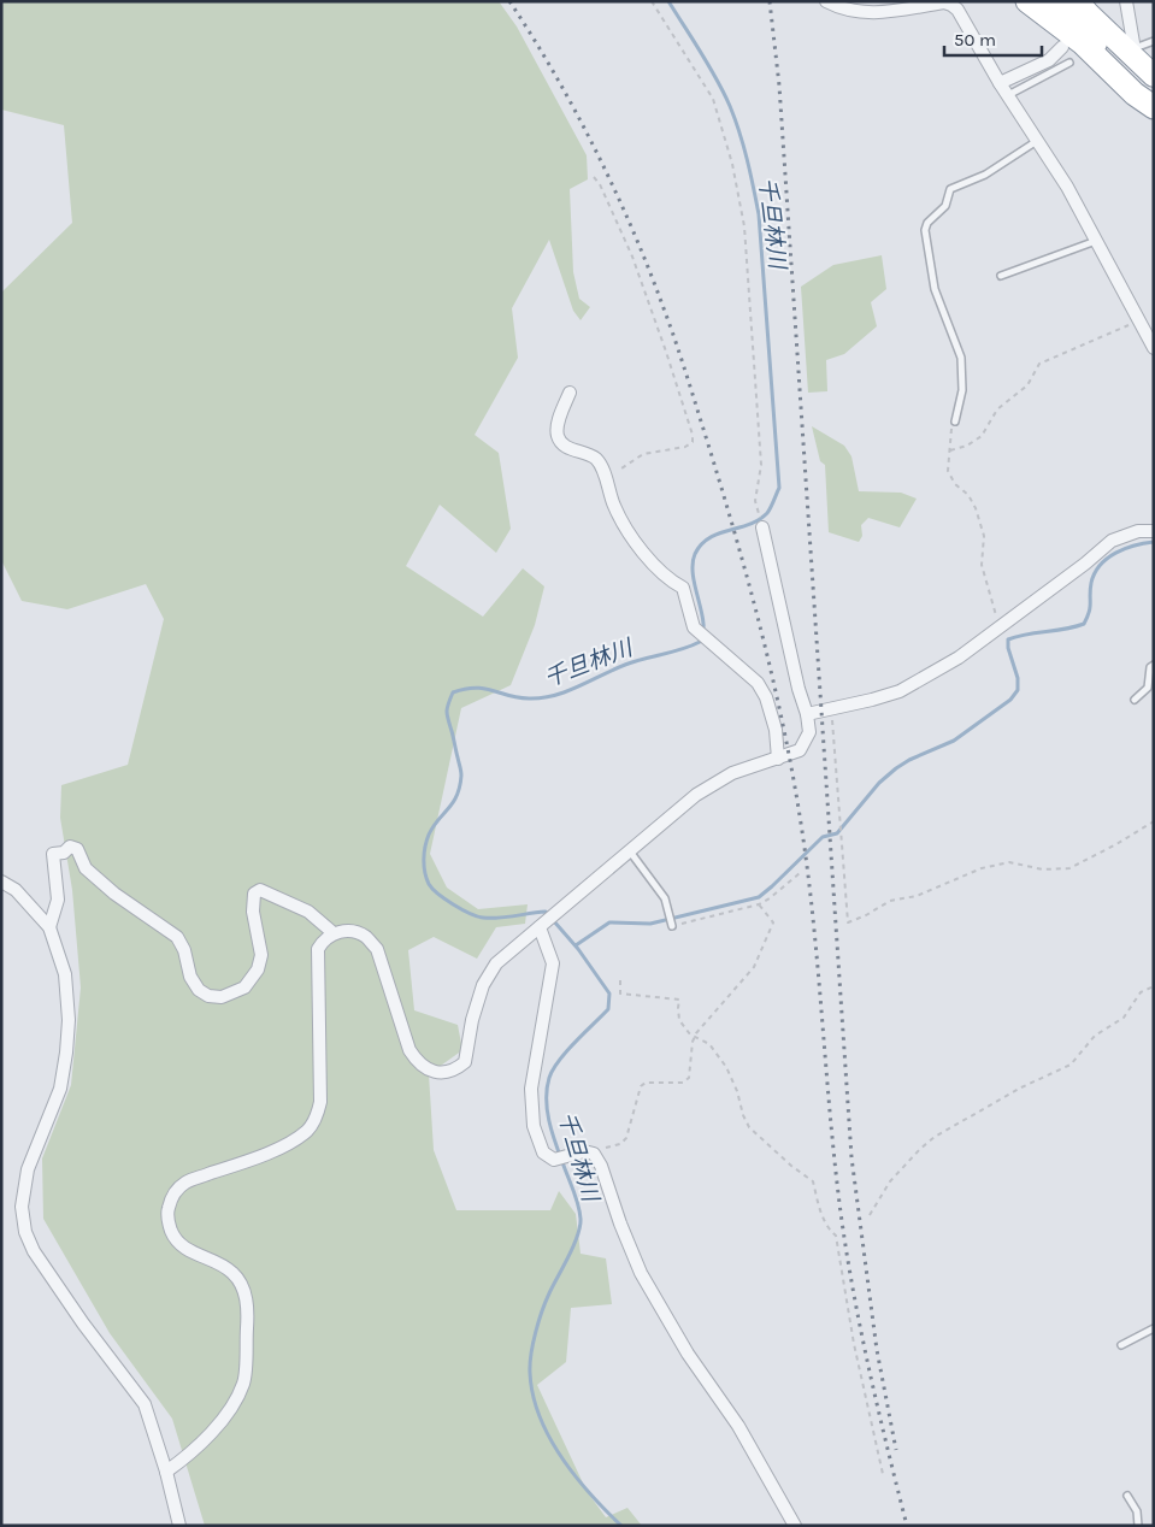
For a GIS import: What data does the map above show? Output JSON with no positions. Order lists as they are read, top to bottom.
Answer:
{
  "water": ["千旦林川"],
  "scale_bar": "50 m"
}
